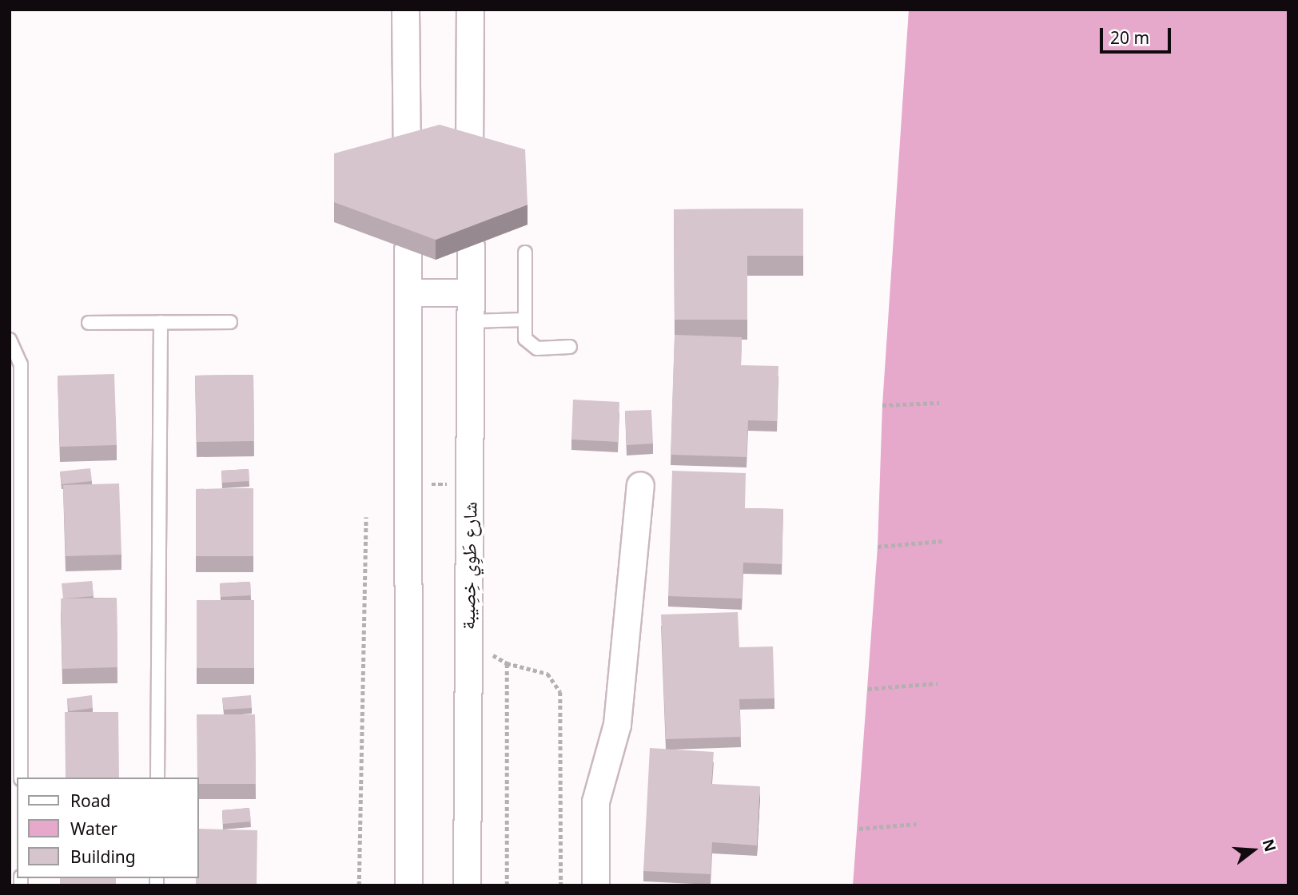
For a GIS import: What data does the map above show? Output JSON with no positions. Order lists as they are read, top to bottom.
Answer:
{
  "streets": {
    "street": ["شارع طَوِي خِصِيبة"]
  },
  "legend": ["Road", "Water", "Building"],
  "scale_bar": "20 m",
  "north": "right"
}
